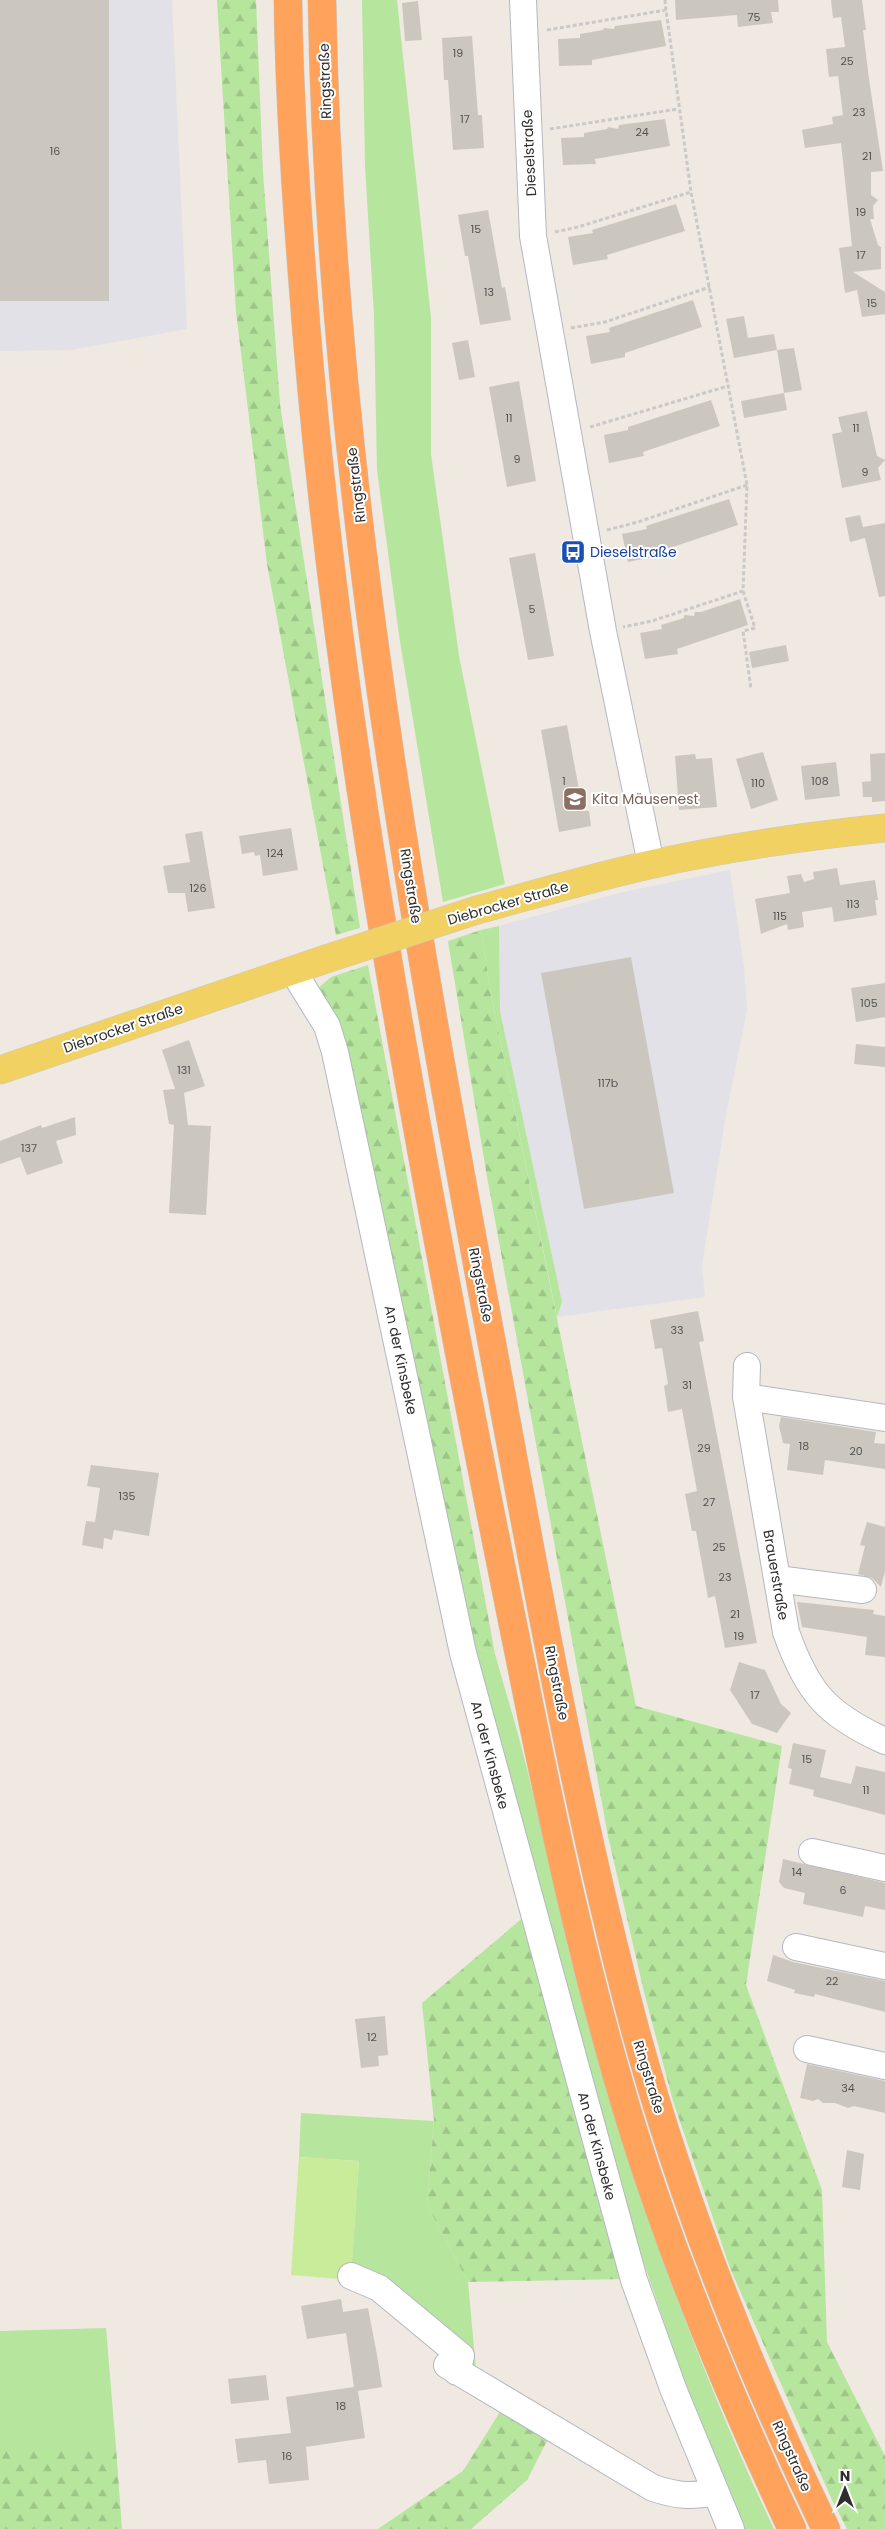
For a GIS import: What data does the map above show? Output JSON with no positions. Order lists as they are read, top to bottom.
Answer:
{
  "streets": {
    "highway": ["Ringstraße"],
    "main road": ["Diebrocker Straße"],
    "street": ["Dieselstraße", "An der Kinsbeke", "Brauerstraße"]
  },
  "crossings": [
    ["Dieselstraße", "Diebrocker Straße"],
    ["Diebrocker Straße", "An der Kinsbeke"]
  ],
  "places": {
    "bus stop": ["Dieselstraße"],
    "school or university": ["Kita Mäusenest"]
  },
  "house_numbers": [
    "75",
    "19",
    "25",
    "23",
    "17",
    "24",
    "16",
    "21",
    "19",
    "15",
    "17",
    "13",
    "15",
    "11",
    "11",
    "9",
    "9",
    "5",
    "1",
    "108",
    "110",
    "124",
    "126",
    "113",
    "115",
    "105",
    "131",
    "117b",
    "137",
    "33",
    "31",
    "18",
    "29",
    "20",
    "135",
    "27",
    "25",
    "23",
    "21",
    "19",
    "17",
    "15",
    "11",
    "14",
    "6",
    "22",
    "12",
    "34",
    "18",
    "16"
  ],
  "north": "top"
}
